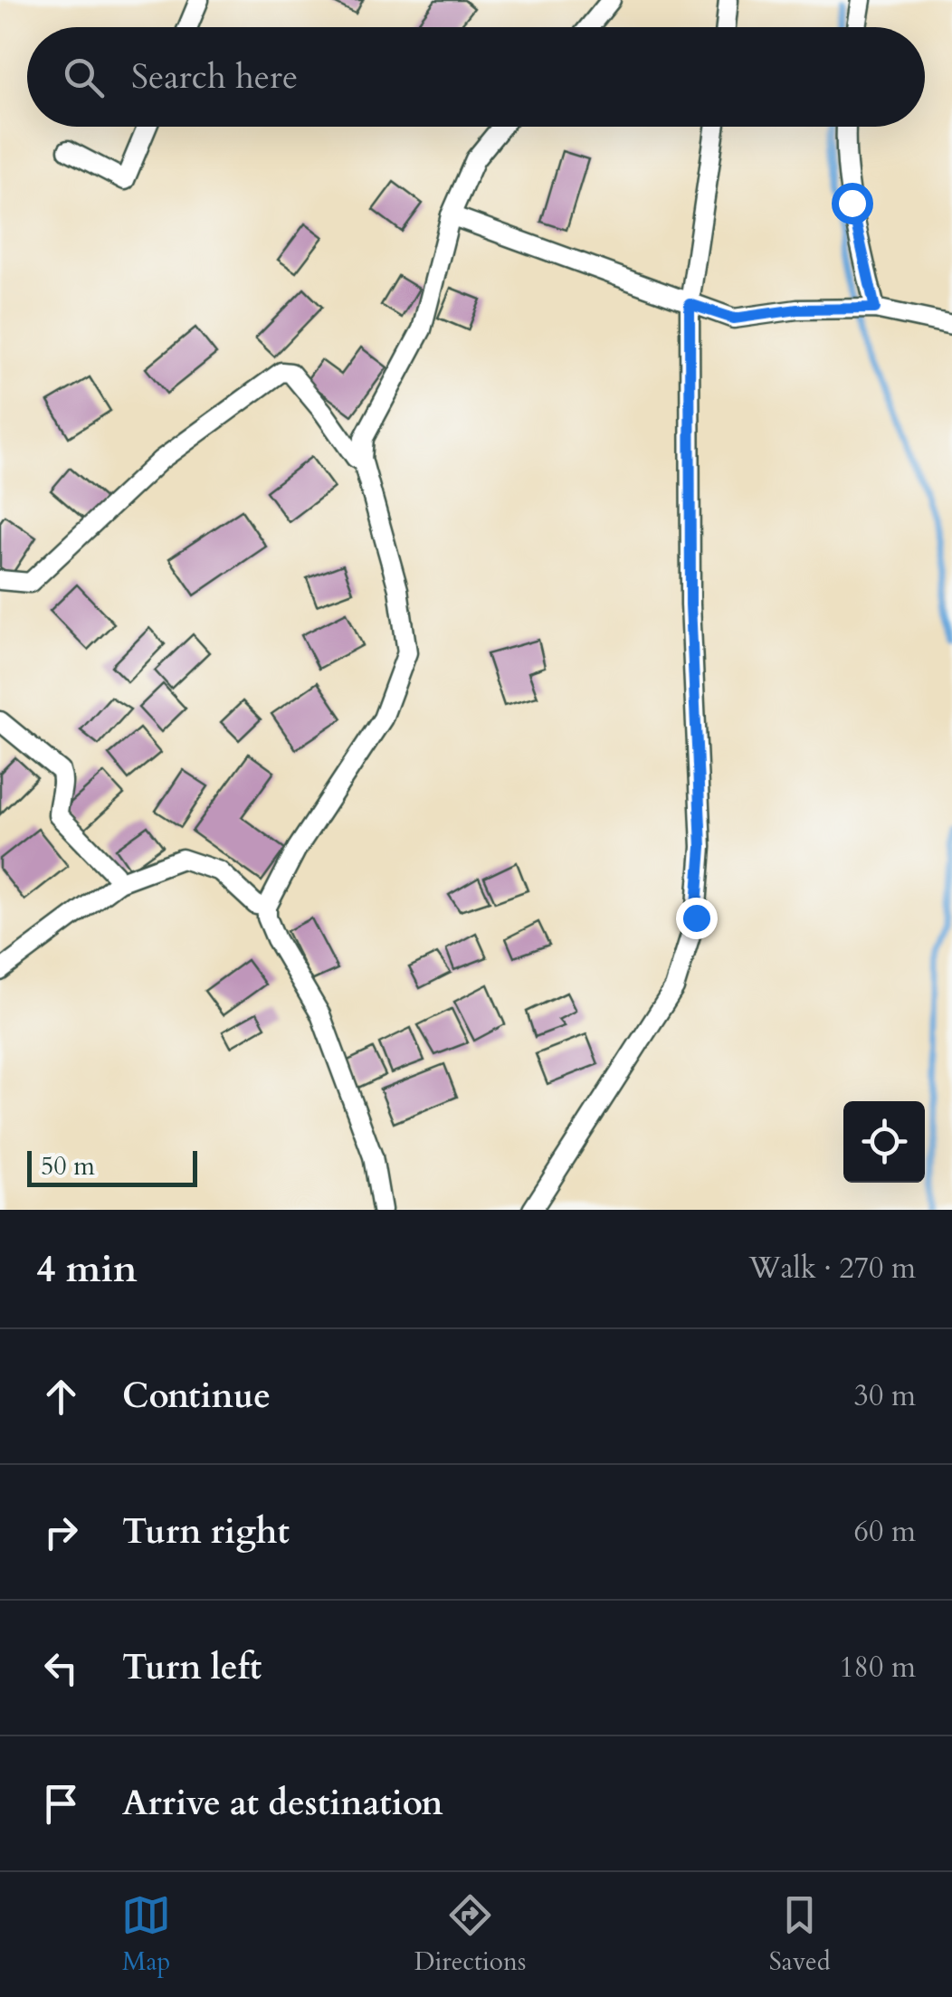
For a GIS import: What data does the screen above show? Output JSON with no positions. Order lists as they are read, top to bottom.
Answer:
{
  "scale_bar": "50 m",
  "page": {
    "search": "Search here",
    "scale": "50 m",
    "heading": ["4 min", "Walk · 270 m"],
    "list": [
      ["Continue", "30 m"],
      ["Turn right", "60 m"],
      ["Turn left", "180 m"],
      "Arrive at destination"
    ],
    "nav": ["Map", "Directions", "Saved"]
  }
}
